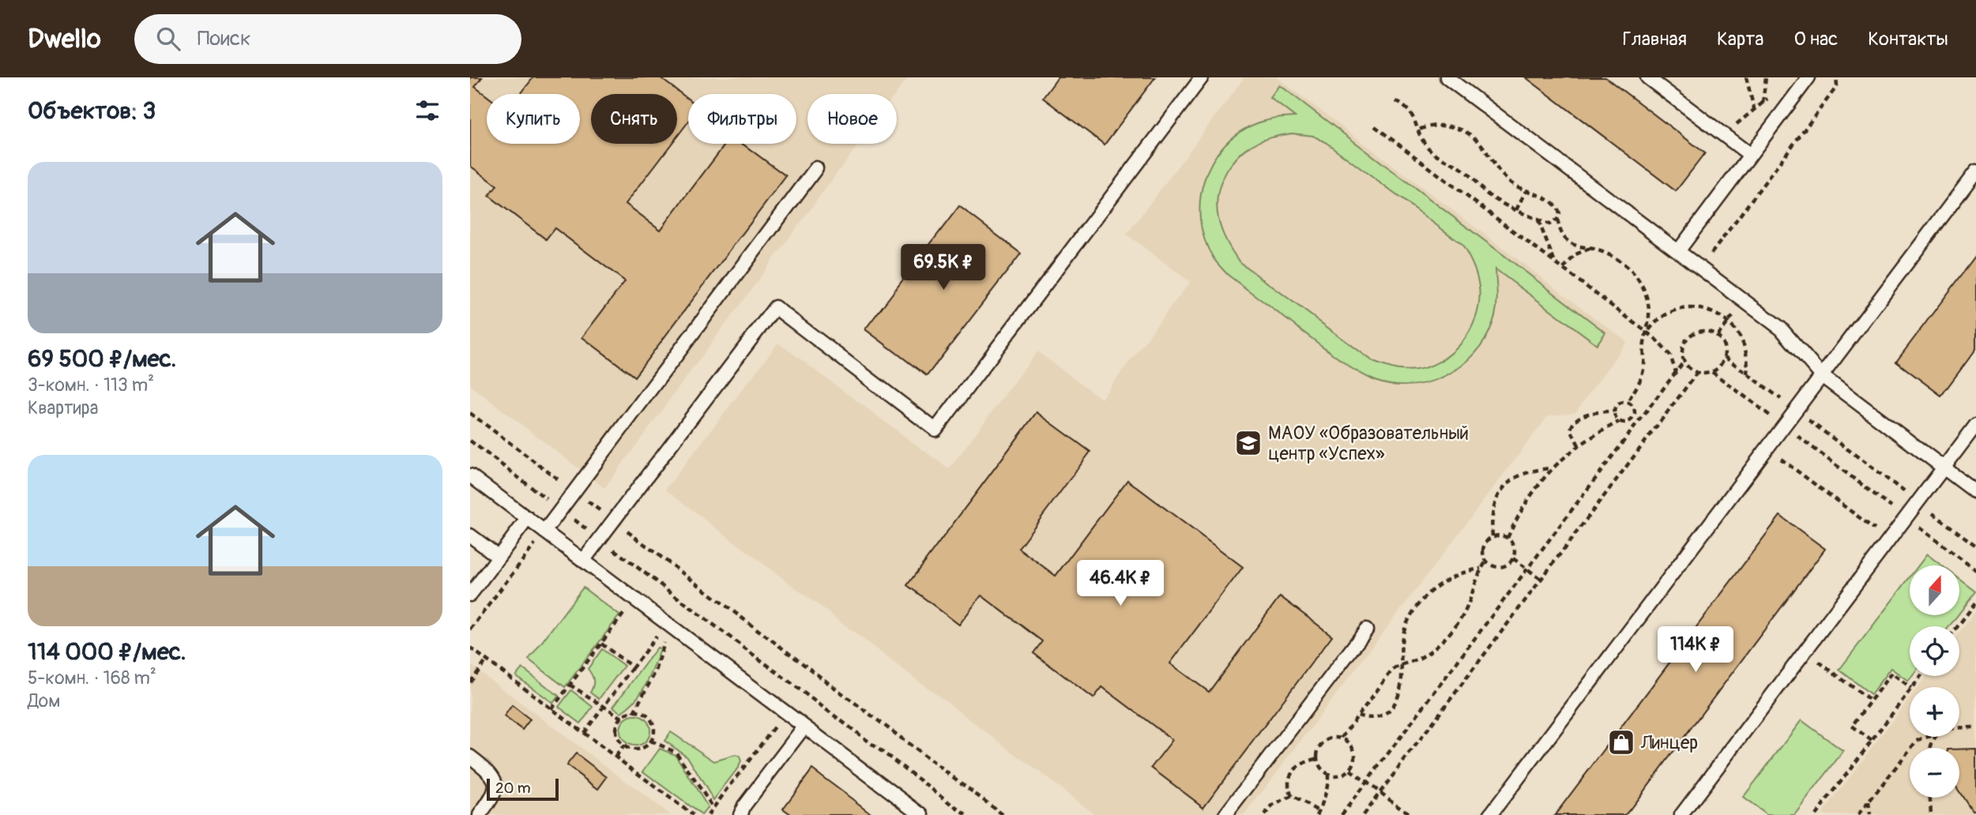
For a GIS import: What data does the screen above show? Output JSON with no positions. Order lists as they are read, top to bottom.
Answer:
{
  "places": {
    "school or university": ["МАОУ «Образовательный центр «Успех»"],
    "shop": ["Линцер"]
  },
  "scale_bar": "20 m",
  "north": "top",
  "page": {
    "header": "Dwello",
    "search": "Поиск",
    "nav": [
      "Главная",
      "Карта",
      "О нас",
      "Контакты"
    ],
    "heading": "Объектов: 3",
    "chip": [
      "Купить",
      "Снять",
      "Фильтры",
      "Новое"
    ],
    "list": [
      {
        "name": "69 500 ₽/мес.",
        "note": "3-комн. · 113 m² · Квартира"
      },
      {
        "name": "114 000 ₽/мес.",
        "note": "5-комн. · 168 m² · Дом"
      }
    ],
    "price": ["69.5K ₽", "46.4K ₽", "114K ₽"],
    "map_buttons": ["+", "−"],
    "scale": "20 m"
  }
}
